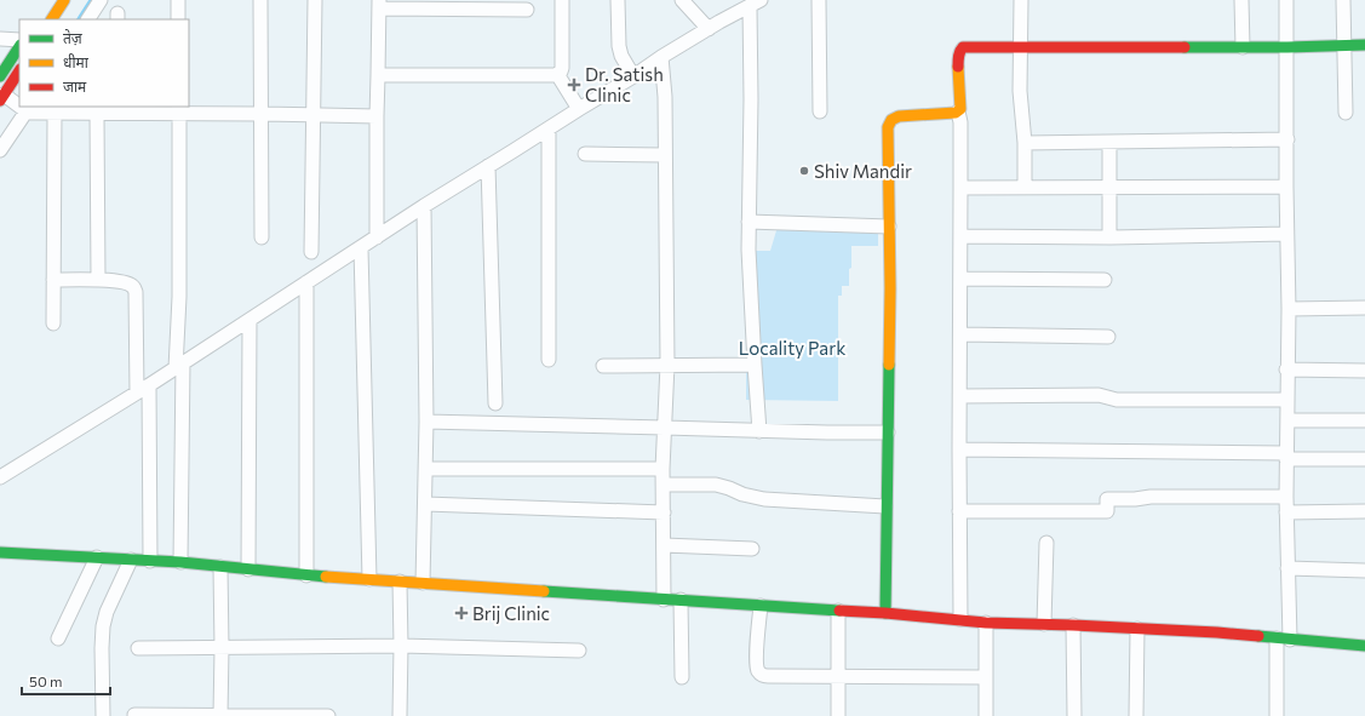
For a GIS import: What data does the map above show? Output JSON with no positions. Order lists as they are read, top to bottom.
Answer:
{
  "parks": ["Locality Park"],
  "places": {
    "health": ["Dr. Satish Clinic", "Brij Clinic"],
    "other": ["Shiv Mandir"]
  },
  "legend": ["तेज़", "धीमा", "जाम"],
  "scale_bar": "50 m"
}
